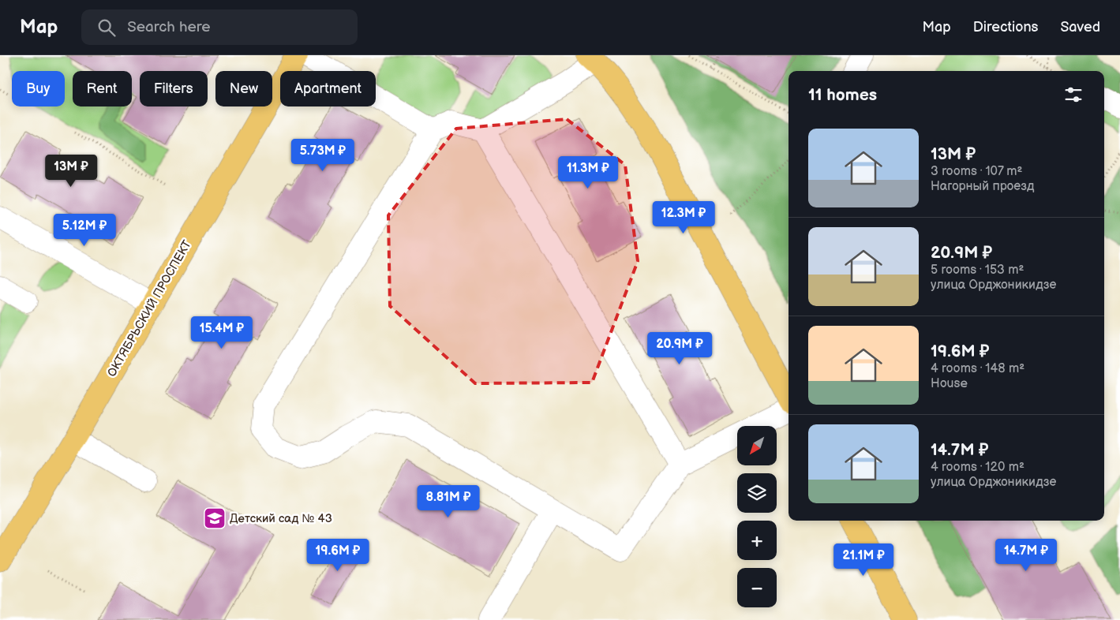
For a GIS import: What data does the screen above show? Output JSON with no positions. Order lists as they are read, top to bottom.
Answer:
{
  "streets": {
    "main road": ["ОКТЯБРЬСКИЙ ПРОСПЕКТ"]
  },
  "places": {
    "school or university": ["Детский сад № 43"]
  },
  "north": "bottom left",
  "page": {
    "header": "Map",
    "search": "Search here",
    "nav": ["Map", "Directions", "Saved"],
    "chip": [
      "Buy",
      "Rent",
      "Filters",
      "New",
      "Apartment"
    ],
    "heading": "11 homes",
    "list": [
      {
        "name": "13M ₽",
        "note": "3 rooms · 107 m² · Нагорный проезд"
      },
      {
        "name": "20.9M ₽",
        "note": "5 rooms · 153 m² · улица Орджоникидзе"
      },
      {
        "name": "19.6M ₽",
        "note": "4 rooms · 148 m² · House"
      },
      {
        "name": "14.7M ₽",
        "note": "4 rooms · 120 m² · улица Орджоникидзе"
      }
    ],
    "price": [
      "5.73M ₽",
      "13M ₽",
      "11.3M ₽",
      "12.3M ₽",
      "5.12M ₽",
      "15.4M ₽",
      "20.9M ₽",
      "8.81M ₽",
      "19.6M ₽",
      "14.7M ₽",
      "21.1M ₽"
    ],
    "map_buttons": ["+", "−"]
  }
}
